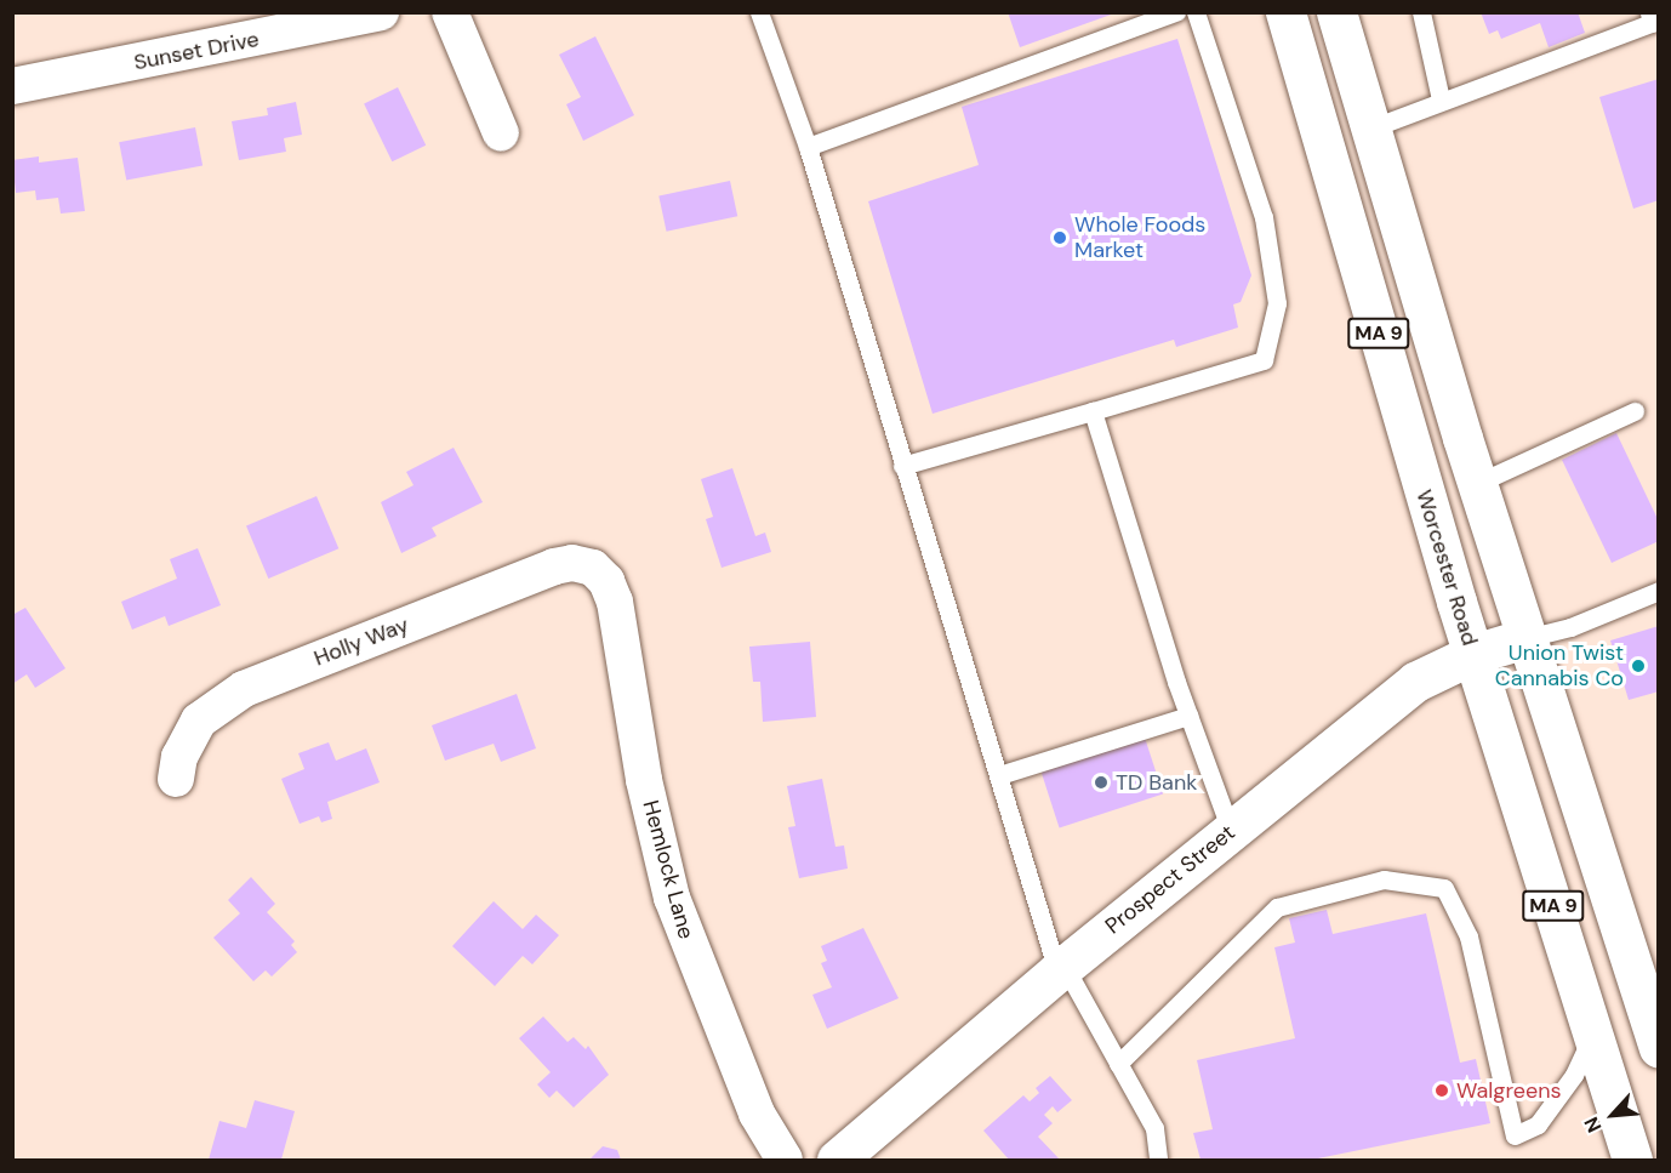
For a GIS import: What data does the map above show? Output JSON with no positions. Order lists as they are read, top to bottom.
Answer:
{
  "streets": {
    "main road": ["MA 9", "Worcester Road", "Prospect Street"],
    "street": ["Sunset Drive", "Holly Way", "Hemlock Lane"]
  },
  "crossings": [
    ["MA 9", "Prospect Street"],
    ["Worcester Road", "Prospect Street"],
    ["Holly Way", "Hemlock Lane"]
  ],
  "places": [
    "Whole Foods Market",
    "Union Twist Cannabis Co",
    "TD Bank",
    "Walgreens"
  ],
  "north": "bottom left"
}
